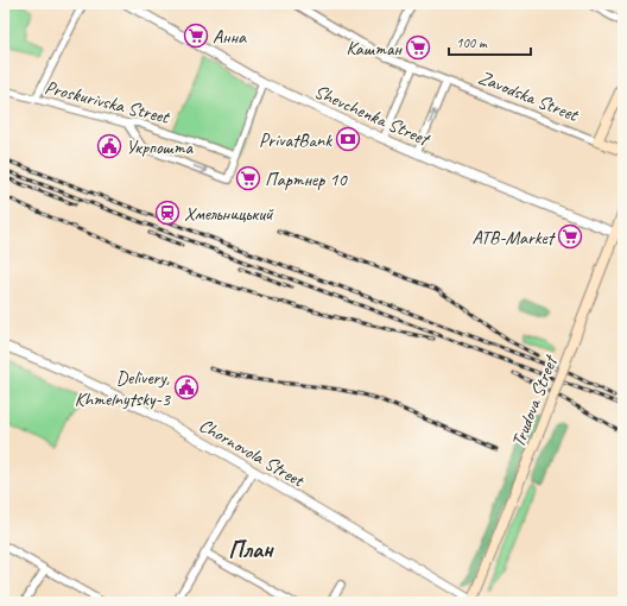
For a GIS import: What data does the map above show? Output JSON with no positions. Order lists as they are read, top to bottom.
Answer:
{
  "streets": {
    "main road": ["Zavodska Street", "Trudova Street"],
    "street": ["Proskurivska Street", "Shevchenka Street", "Chornovola Street"]
  },
  "crossings": [
    ["Shevchenka Street", "Trudova Street"],
    ["Trudova Street", "Chornovola Street"]
  ],
  "districts": ["План"],
  "places": {
    "supermarket": [
      "Анна",
      "Каштан",
      "Партнер 10",
      "ATB-Market"
    ],
    "bank": ["PrivatBank"],
    "public building": ["Укрпошта", "Delivery, Khmelnytsky-3"],
    "station": ["Хмельницький"]
  },
  "scale_bar": "100 m"
}
